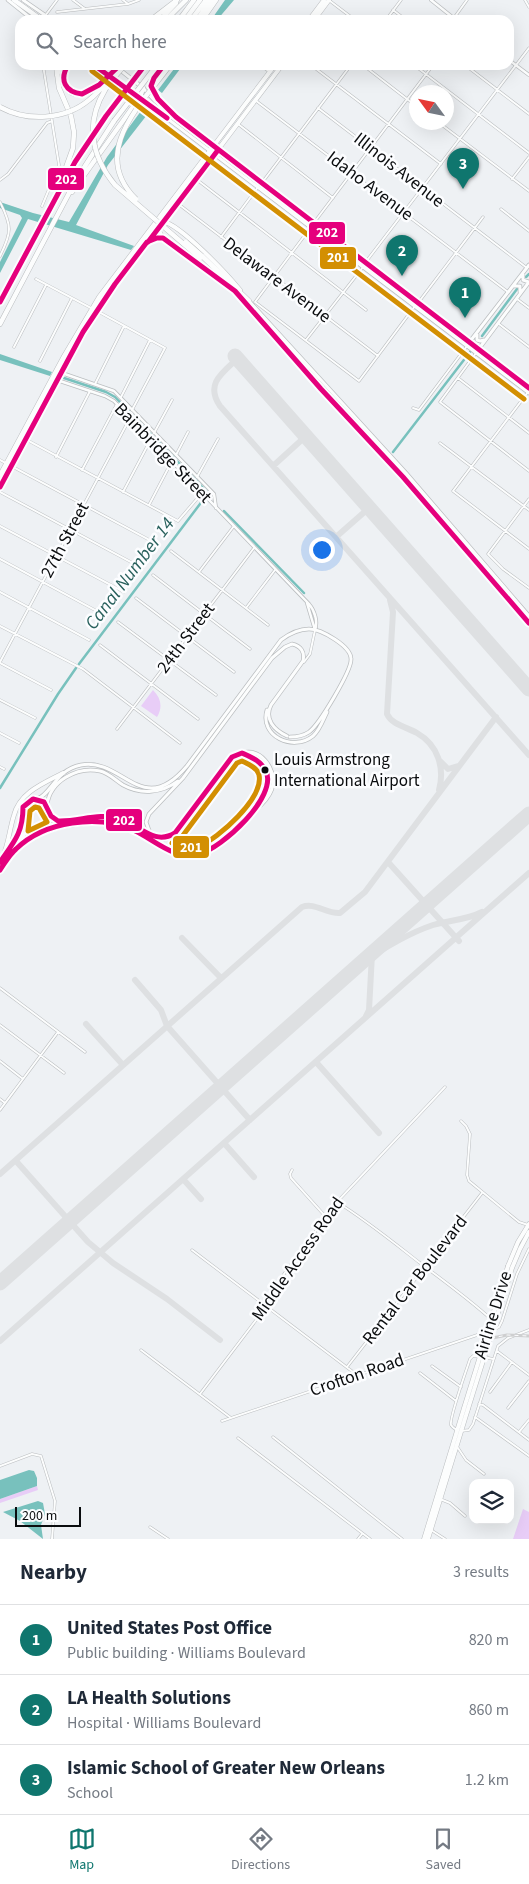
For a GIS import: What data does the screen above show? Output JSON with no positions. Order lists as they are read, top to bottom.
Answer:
{
  "streets": {
    "main road": ["Airline Drive"],
    "street": [
      "Illinois Avenue",
      "Idaho Avenue",
      "Delaware Avenue",
      "Bainbridge Street",
      "27th Street",
      "24th Street",
      "Middle Access Road",
      "Rental Car Boulevard",
      "Crofton Road"
    ]
  },
  "crossings": [
    ["Bainbridge Street", "27th Street"],
    ["Bainbridge Street", "24th Street"]
  ],
  "water": ["Canal Number 14"],
  "places": ["Louis Armstrong International Airport"],
  "lines": ["transit line 202", "transit line 201"],
  "scale_bar": "200 m",
  "north": "top left",
  "page": {
    "search": "Search here",
    "pins": ["3", "2", "1"],
    "scale": "200 m",
    "heading": ["Nearby", "3 results"],
    "list": [
      {
        "mark": "1",
        "name": "United States Post Office",
        "note": "Public building · Williams Boulevard",
        "value": "820 m"
      },
      {
        "mark": "2",
        "name": "LA Health Solutions",
        "note": "Hospital · Williams Boulevard",
        "value": "860 m"
      },
      {
        "mark": "3",
        "name": "Islamic School of Greater New Orleans",
        "note": "School",
        "value": "1.2 km"
      }
    ],
    "nav": ["Map", "Directions", "Saved"]
  }
}
